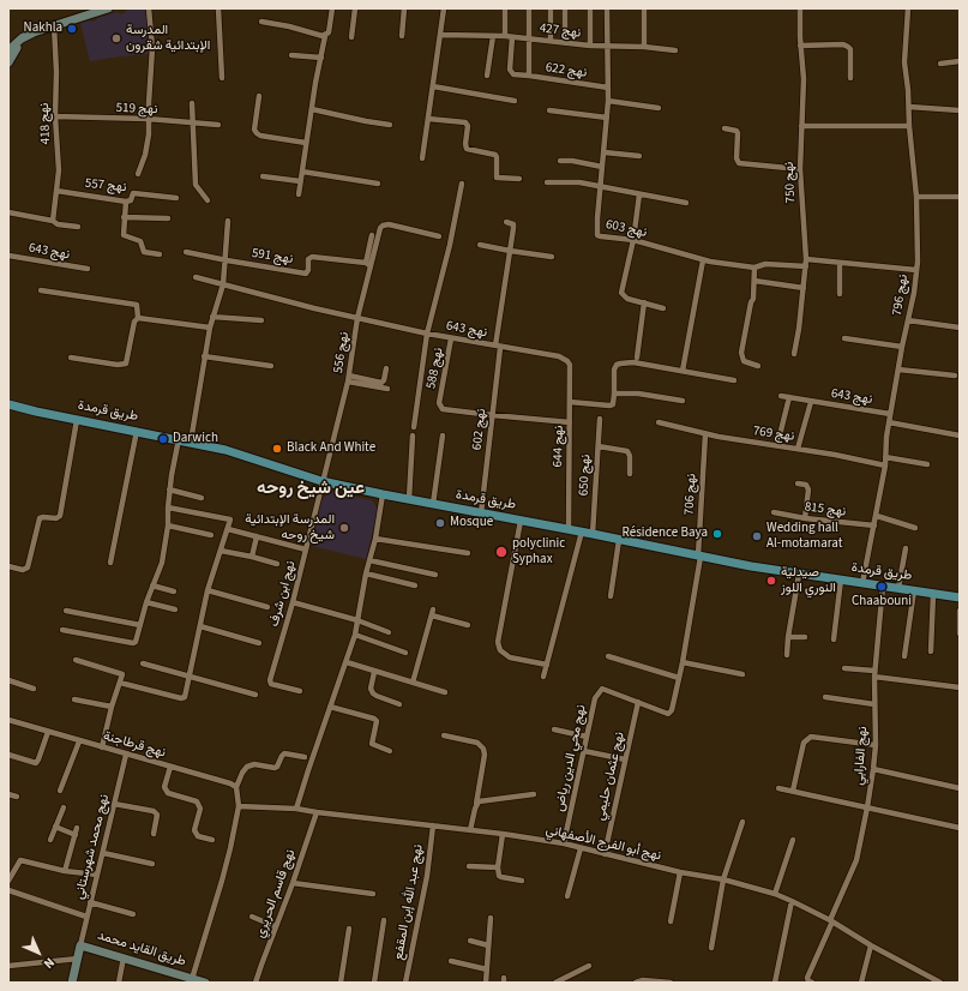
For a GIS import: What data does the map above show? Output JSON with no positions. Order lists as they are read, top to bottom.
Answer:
{
  "streets": {
    "main road": ["طريق قرمدة", "طريق القايد محمد"],
    "street": [
      "نهج 427",
      "نهج 622",
      "نهج 519",
      "نهج 418",
      "نهج 750",
      "نهج 557",
      "نهج 603",
      "نهج 643",
      "نهج 591",
      "نهج 796",
      "نهج 556",
      "نهج 588",
      "نهج 602",
      "نهج 769",
      "نهج 644",
      "نهج 650",
      "نهج 706",
      "نهج 815",
      "نهج ابن شرف",
      "نهج قرطاجنة",
      "نهج الفارابي",
      "نهج محي الدين رياض",
      "نهج عثمان حليمي",
      "نهج أبو الفرج الأصفهاني",
      "نهج محمد شهرستاني",
      "نهج قاسم الحريري",
      "نهج عبد الله إبن المقفع"
    ]
  },
  "crossings": [
    ["نهج 427", "نهج 622"],
    ["نهج 427", "نهج 603"],
    ["نهج 622", "نهج 603"],
    ["نهج 519", "نهج 418"],
    ["نهج 418", "نهج 557"],
    ["نهج 750", "نهج 603"],
    ["نهج 643", "نهج 796"],
    ["نهج 643", "نهج 556"],
    ["نهج 643", "نهج 588"],
    ["نهج 643", "نهج 602"],
    ["نهج 643", "نهج 644"],
    ["نهج 591", "نهج 556"],
    ["نهج 796", "طريق قرمدة"],
    ["نهج 796", "نهج 769"],
    ["نهج 796", "نهج 815"],
    ["نهج 556", "طريق قرمدة"],
    ["نهج 556", "نهج ابن شرف"],
    ["نهج 588", "نهج 602"],
    ["طريق قرمدة", "نهج 602"],
    ["طريق قرمدة", "نهج 644"],
    ["طريق قرمدة", "نهج 650"],
    ["طريق قرمدة", "نهج 706"],
    ["طريق قرمدة", "نهج ابن شرف"],
    ["طريق قرمدة", "نهج الفارابي"],
    ["نهج 769", "نهج 706"],
    ["نهج 706", "نهج محي الدين رياض"],
    ["نهج 706", "نهج عثمان حليمي"],
    ["نهج قرطاجنة", "نهج محمد شهرستاني"],
    ["نهج الفارابي", "نهج أبو الفرج الأصفهاني"],
    ["نهج محي الدين رياض", "نهج عثمان حليمي"],
    ["نهج محي الدين رياض", "نهج أبو الفرج الأصفهاني"],
    ["نهج عثمان حليمي", "نهج أبو الفرج الأصفهاني"],
    ["نهج أبو الفرج الأصفهاني", "نهج قاسم الحريري"],
    ["نهج أبو الفرج الأصفهاني", "نهج عبد الله إبن المقفع"],
    ["نهج محمد شهرستاني", "طريق القايد محمد"]
  ],
  "districts": ["عين شيخ روحه"],
  "places": [
    "Nakhla",
    "المدرسة الإبتدائية شقرون",
    "Darwich",
    "Black And White",
    "Mosque",
    "المدرسة الإبتدائية شيخ روحه",
    "Résidence Baya",
    "Wedding hall Al-motamarat",
    "polyclinic Syphax",
    "صيدلية النوري اللوز",
    "Chaabouni"
  ],
  "north": "bottom right"
}
